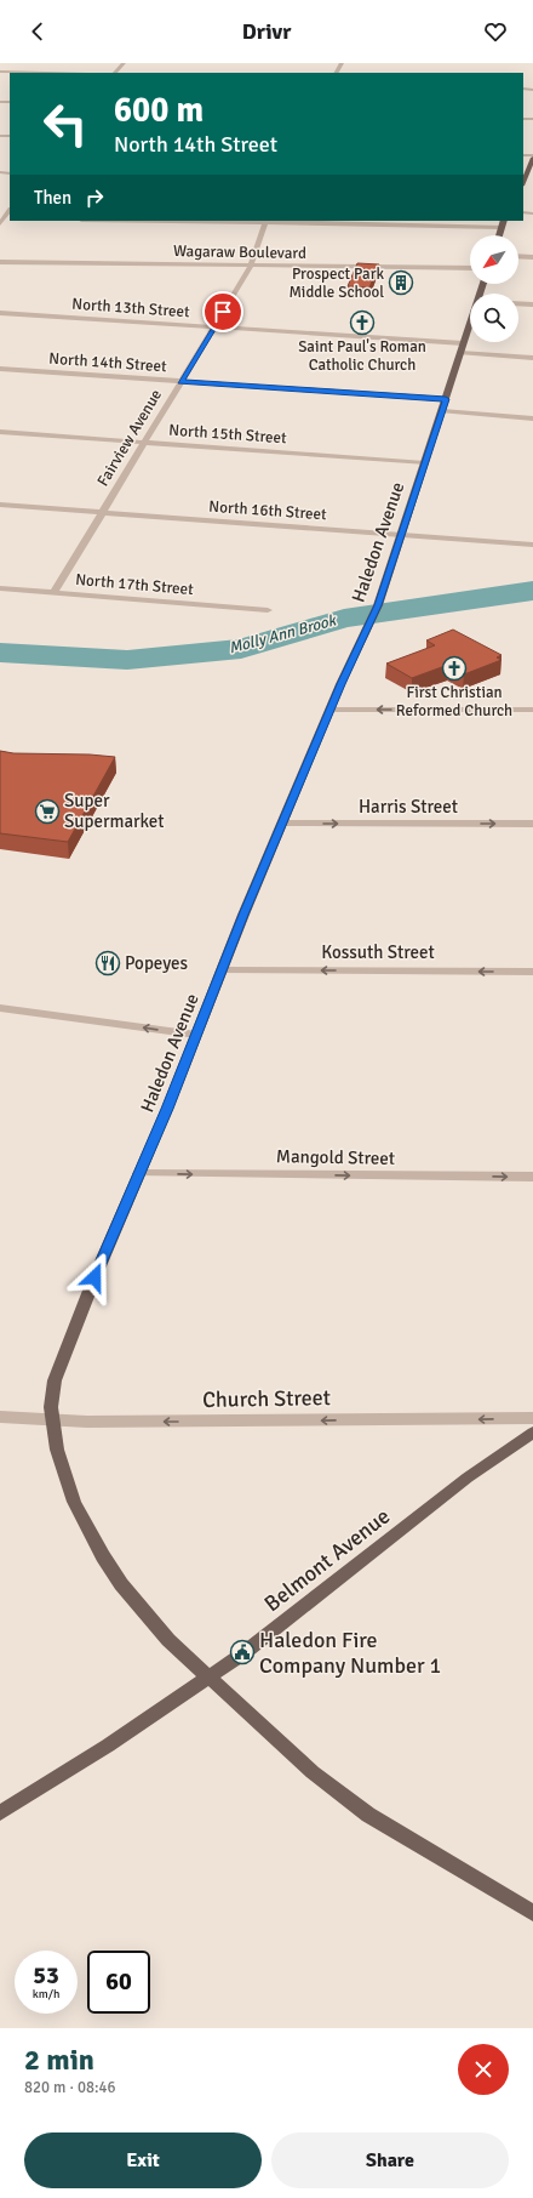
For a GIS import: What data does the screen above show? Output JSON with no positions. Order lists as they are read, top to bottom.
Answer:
{
  "streets": {
    "main road": ["Haledon Avenue", "Belmont Avenue"],
    "street": [
      "Wagaraw Boulevard",
      "North 13th Street",
      "North 14th Street",
      "North 15th Street",
      "Fairview Avenue",
      "North 16th Street",
      "North 17th Street",
      "Harris Street",
      "Kossuth Street",
      "Mangold Street",
      "Church Street"
    ]
  },
  "crossings": [
    ["Wagaraw Boulevard", "Fairview Avenue"],
    ["North 13th Street", "Fairview Avenue"],
    ["North 13th Street", "Haledon Avenue"],
    ["North 14th Street", "Fairview Avenue"],
    ["North 14th Street", "Haledon Avenue"],
    ["North 15th Street", "Fairview Avenue"],
    ["North 15th Street", "Haledon Avenue"],
    ["Fairview Avenue", "North 16th Street"],
    ["Fairview Avenue", "North 17th Street"],
    ["North 16th Street", "Haledon Avenue"],
    ["Haledon Avenue", "Harris Street"],
    ["Haledon Avenue", "Kossuth Street"],
    ["Haledon Avenue", "Mangold Street"],
    ["Haledon Avenue", "Church Street"],
    ["Haledon Avenue", "Belmont Avenue"]
  ],
  "one_way": [
    "Harris Street",
    "Kossuth Street",
    "Mangold Street",
    "Church Street"
  ],
  "water": ["Molly Ann Brook"],
  "places": {
    "building": ["Prospect Park Middle School"],
    "church": ["Saint Paul's Roman Catholic Church", "First Christian Reformed Church"],
    "supermarket": ["Super Supermarket"],
    "restaurant": ["Popeyes"],
    "public building": ["Haledon Fire Company Number 1"]
  },
  "north": "bottom left",
  "page": {
    "header": "Drivr",
    "turn": ["600 m", "North 14th Street"],
    "then": "Then",
    "speed": "53 km/h",
    "limit": "60",
    "heading": ["2 min", "820 m · 08:46"],
    "buttons": ["Exit", "Share"]
  }
}
